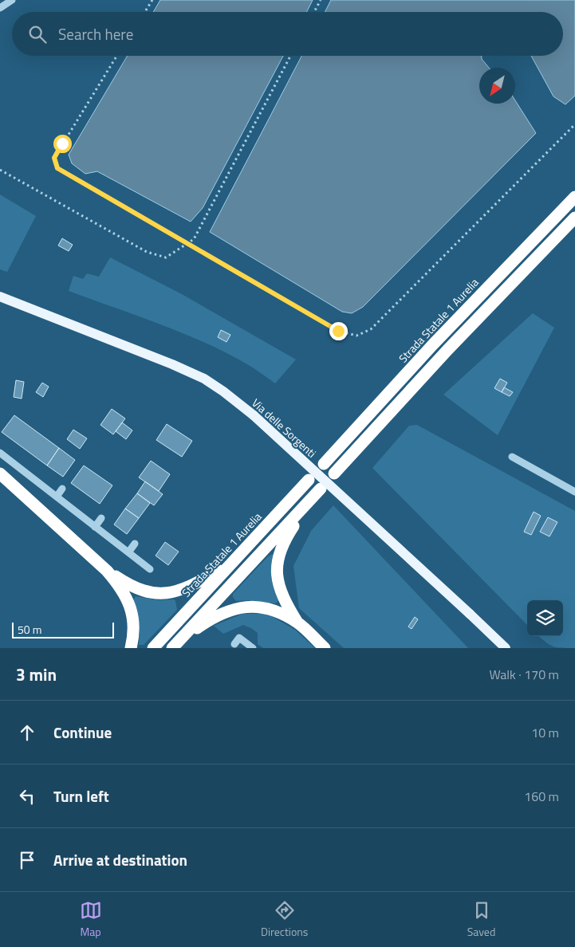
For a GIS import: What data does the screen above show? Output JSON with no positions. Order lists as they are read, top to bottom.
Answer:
{
  "streets": {
    "highway": ["Strada Statale 1 Aurelia"],
    "main road": ["Via delle Sorgenti"]
  },
  "scale_bar": "50 m",
  "north": "bottom left",
  "page": {
    "search": "Search here",
    "scale": "50 m",
    "heading": ["3 min", "Walk · 170 m"],
    "list": [
      ["Continue", "10 m"],
      ["Turn left", "160 m"],
      "Arrive at destination"
    ],
    "nav": ["Map", "Directions", "Saved"]
  }
}
